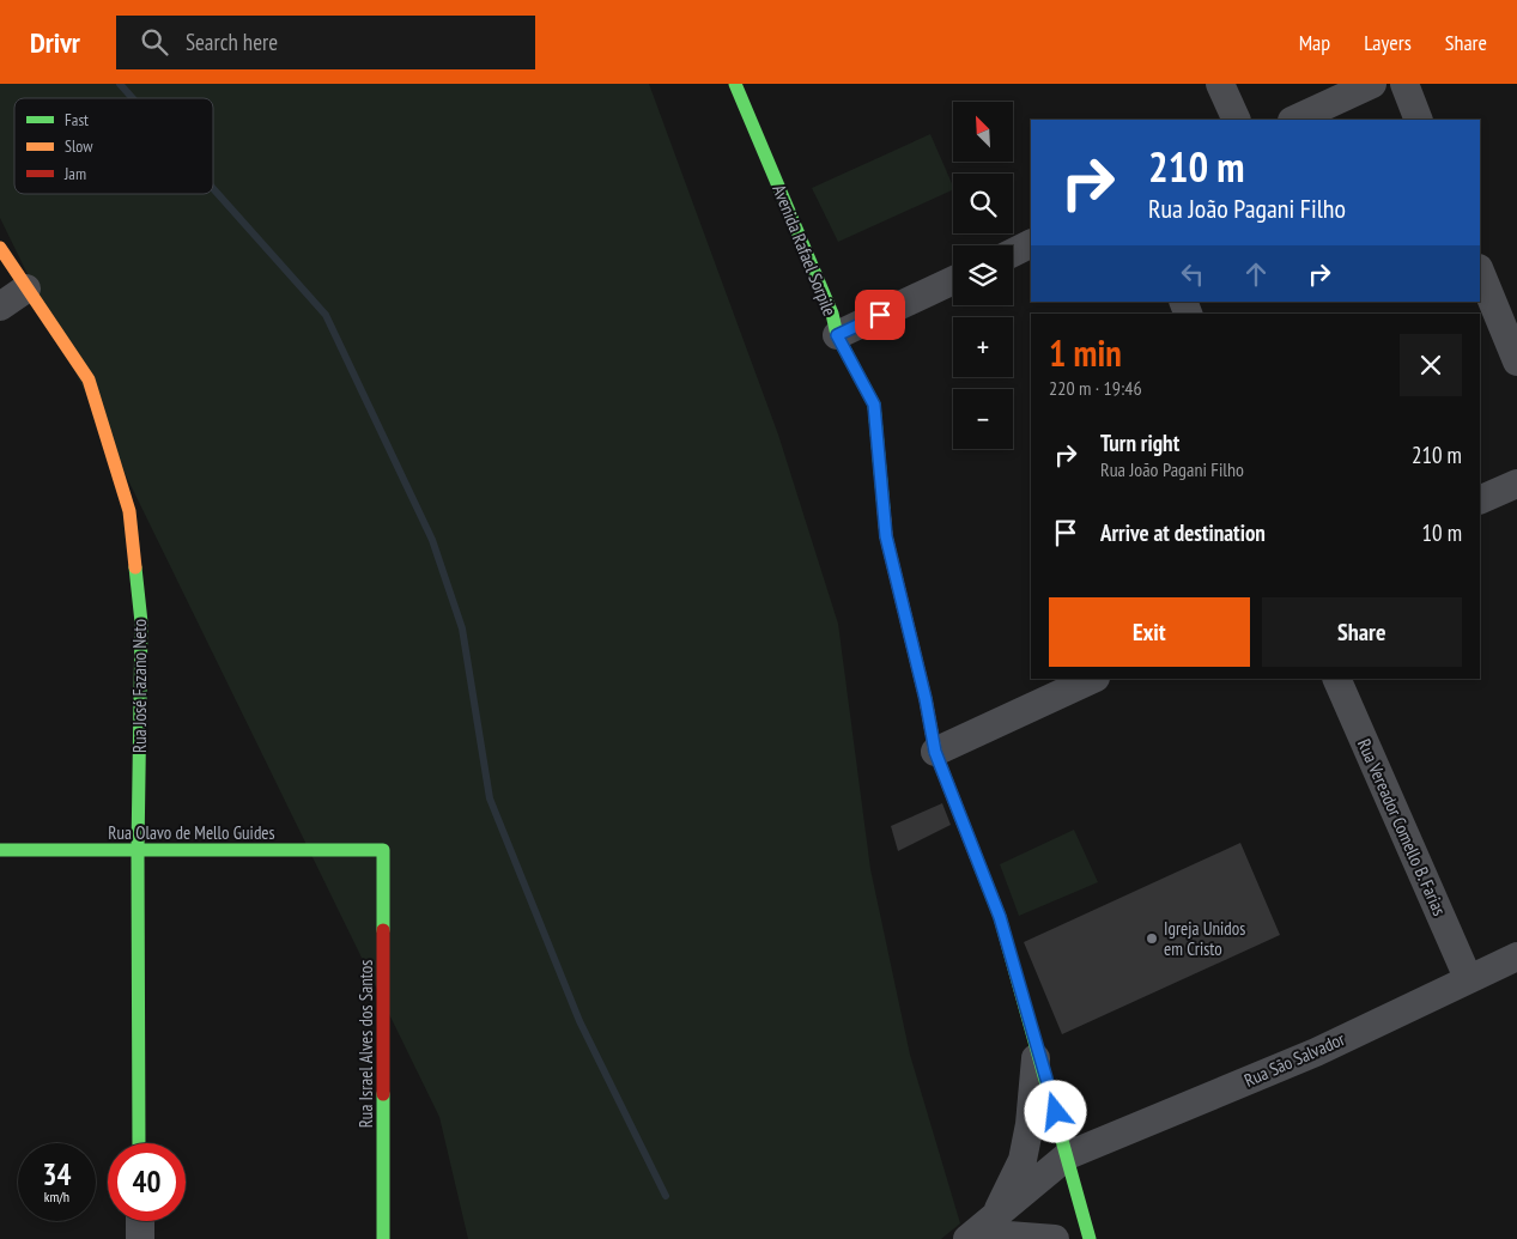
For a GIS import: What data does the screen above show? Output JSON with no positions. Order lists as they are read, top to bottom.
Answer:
{
  "streets": {
    "street": [
      "Avenida Rafael Sorpile",
      "Rua José Fazano Neto",
      "Rua Vereador Comello B. Farias",
      "Rua Olavo de Mello Guides",
      "Rua Israel Alves dos Santos",
      "Rua São Salvador"
    ]
  },
  "crossings": [
    ["Avenida Rafael Sorpile", "Rua São Salvador"],
    ["Rua José Fazano Neto", "Rua Olavo de Mello Guides"],
    ["Rua Vereador Comello B. Farias", "Rua São Salvador"],
    ["Rua Olavo de Mello Guides", "Rua Israel Alves dos Santos"]
  ],
  "places": ["Igreja Unidos em Cristo"],
  "legend": ["Fast", "Slow", "Jam"],
  "north": "top left",
  "page": {
    "header": "Drivr",
    "search": "Search here",
    "nav": ["Map", "Layers", "Share"],
    "map_buttons": ["+", "−"],
    "turn": ["210 m", "Rua João Pagani Filho"],
    "heading": ["1 min", "220 m · 19:46"],
    "list": [
      {
        "name": "Turn right",
        "note": "Rua João Pagani Filho",
        "value": "210 m"
      },
      {
        "name": "Arrive at destination",
        "value": "10 m"
      }
    ],
    "buttons": ["Exit", "Share"],
    "speed": "34 km/h",
    "limit": "40"
  }
}
